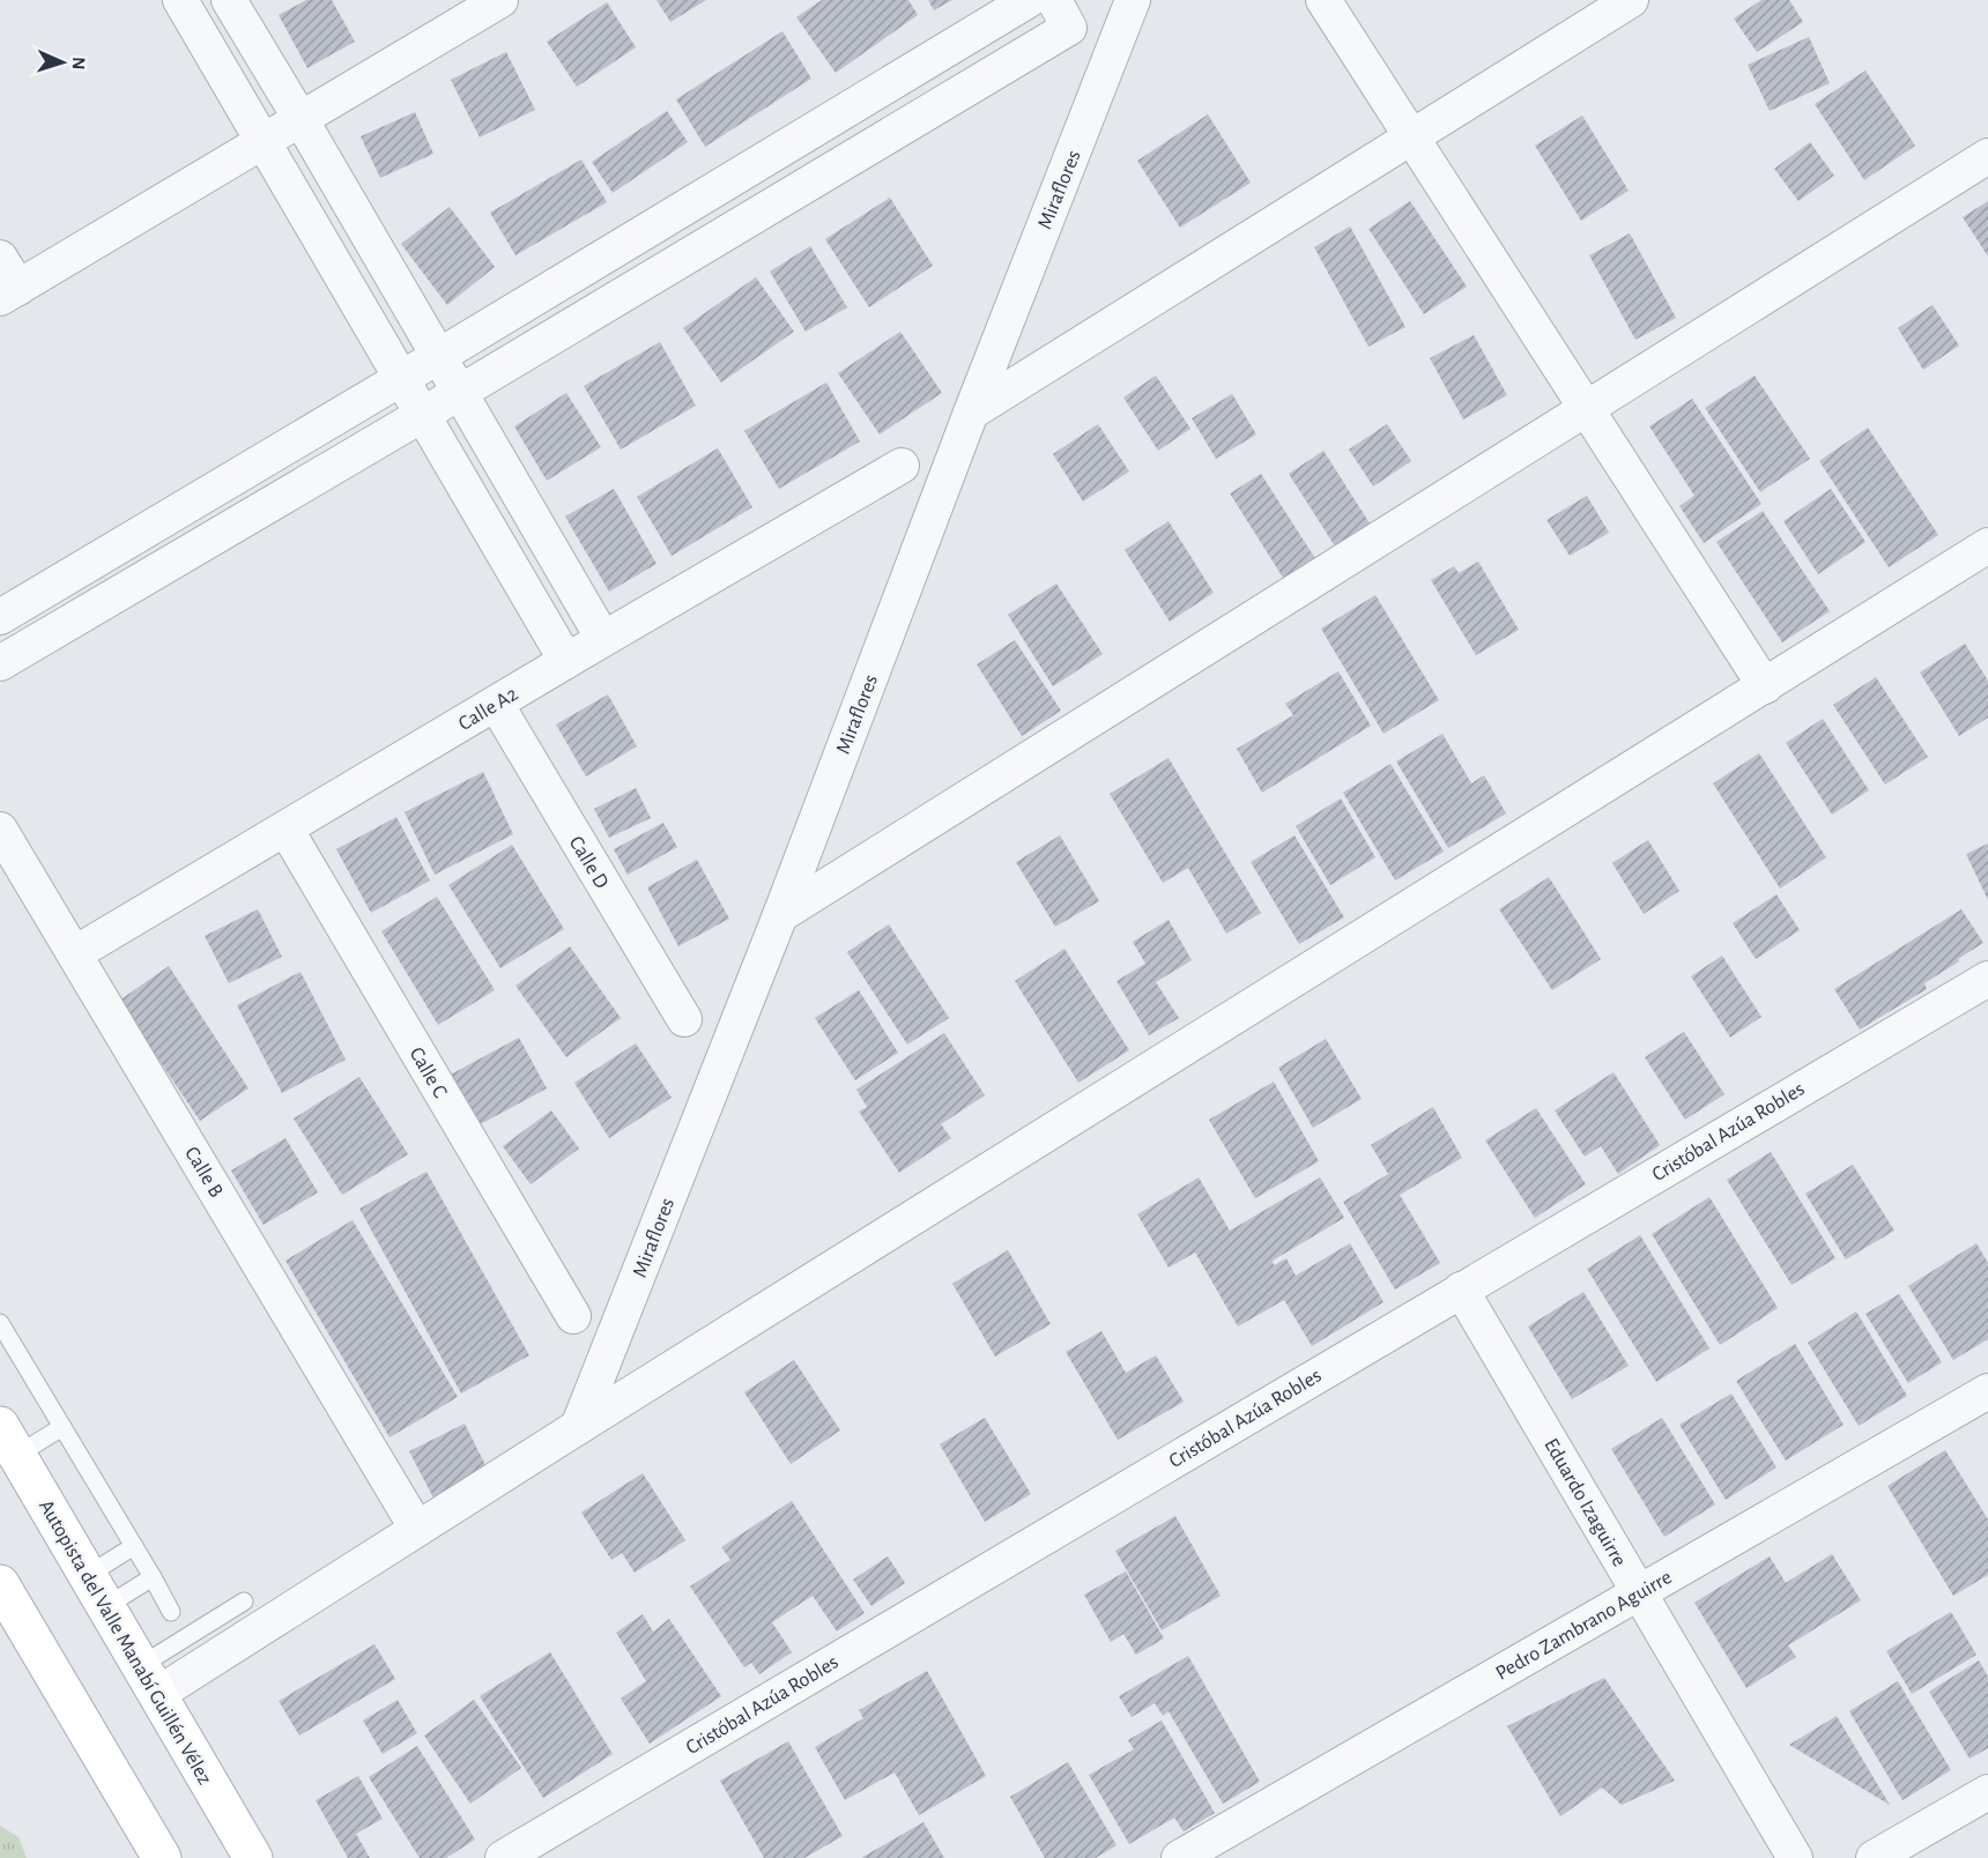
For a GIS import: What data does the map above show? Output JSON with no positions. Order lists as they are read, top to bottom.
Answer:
{
  "streets": {
    "main road": ["Autopista del Valle Manabí Guillén Vélez"],
    "street": [
      "Miraflores",
      "Calle A2",
      "Calle D",
      "Calle C",
      "Cristóbal Azúa Robles",
      "Calle B",
      "Eduardo Izaguirre",
      "Pedro Zambrano Aguirre"
    ]
  },
  "crossings": [
    ["Calle A2", "Calle D"],
    ["Calle A2", "Calle C"],
    ["Calle A2", "Calle B"],
    ["Cristóbal Azúa Robles", "Eduardo Izaguirre"],
    ["Eduardo Izaguirre", "Pedro Zambrano Aguirre"]
  ],
  "north": "right"
}
